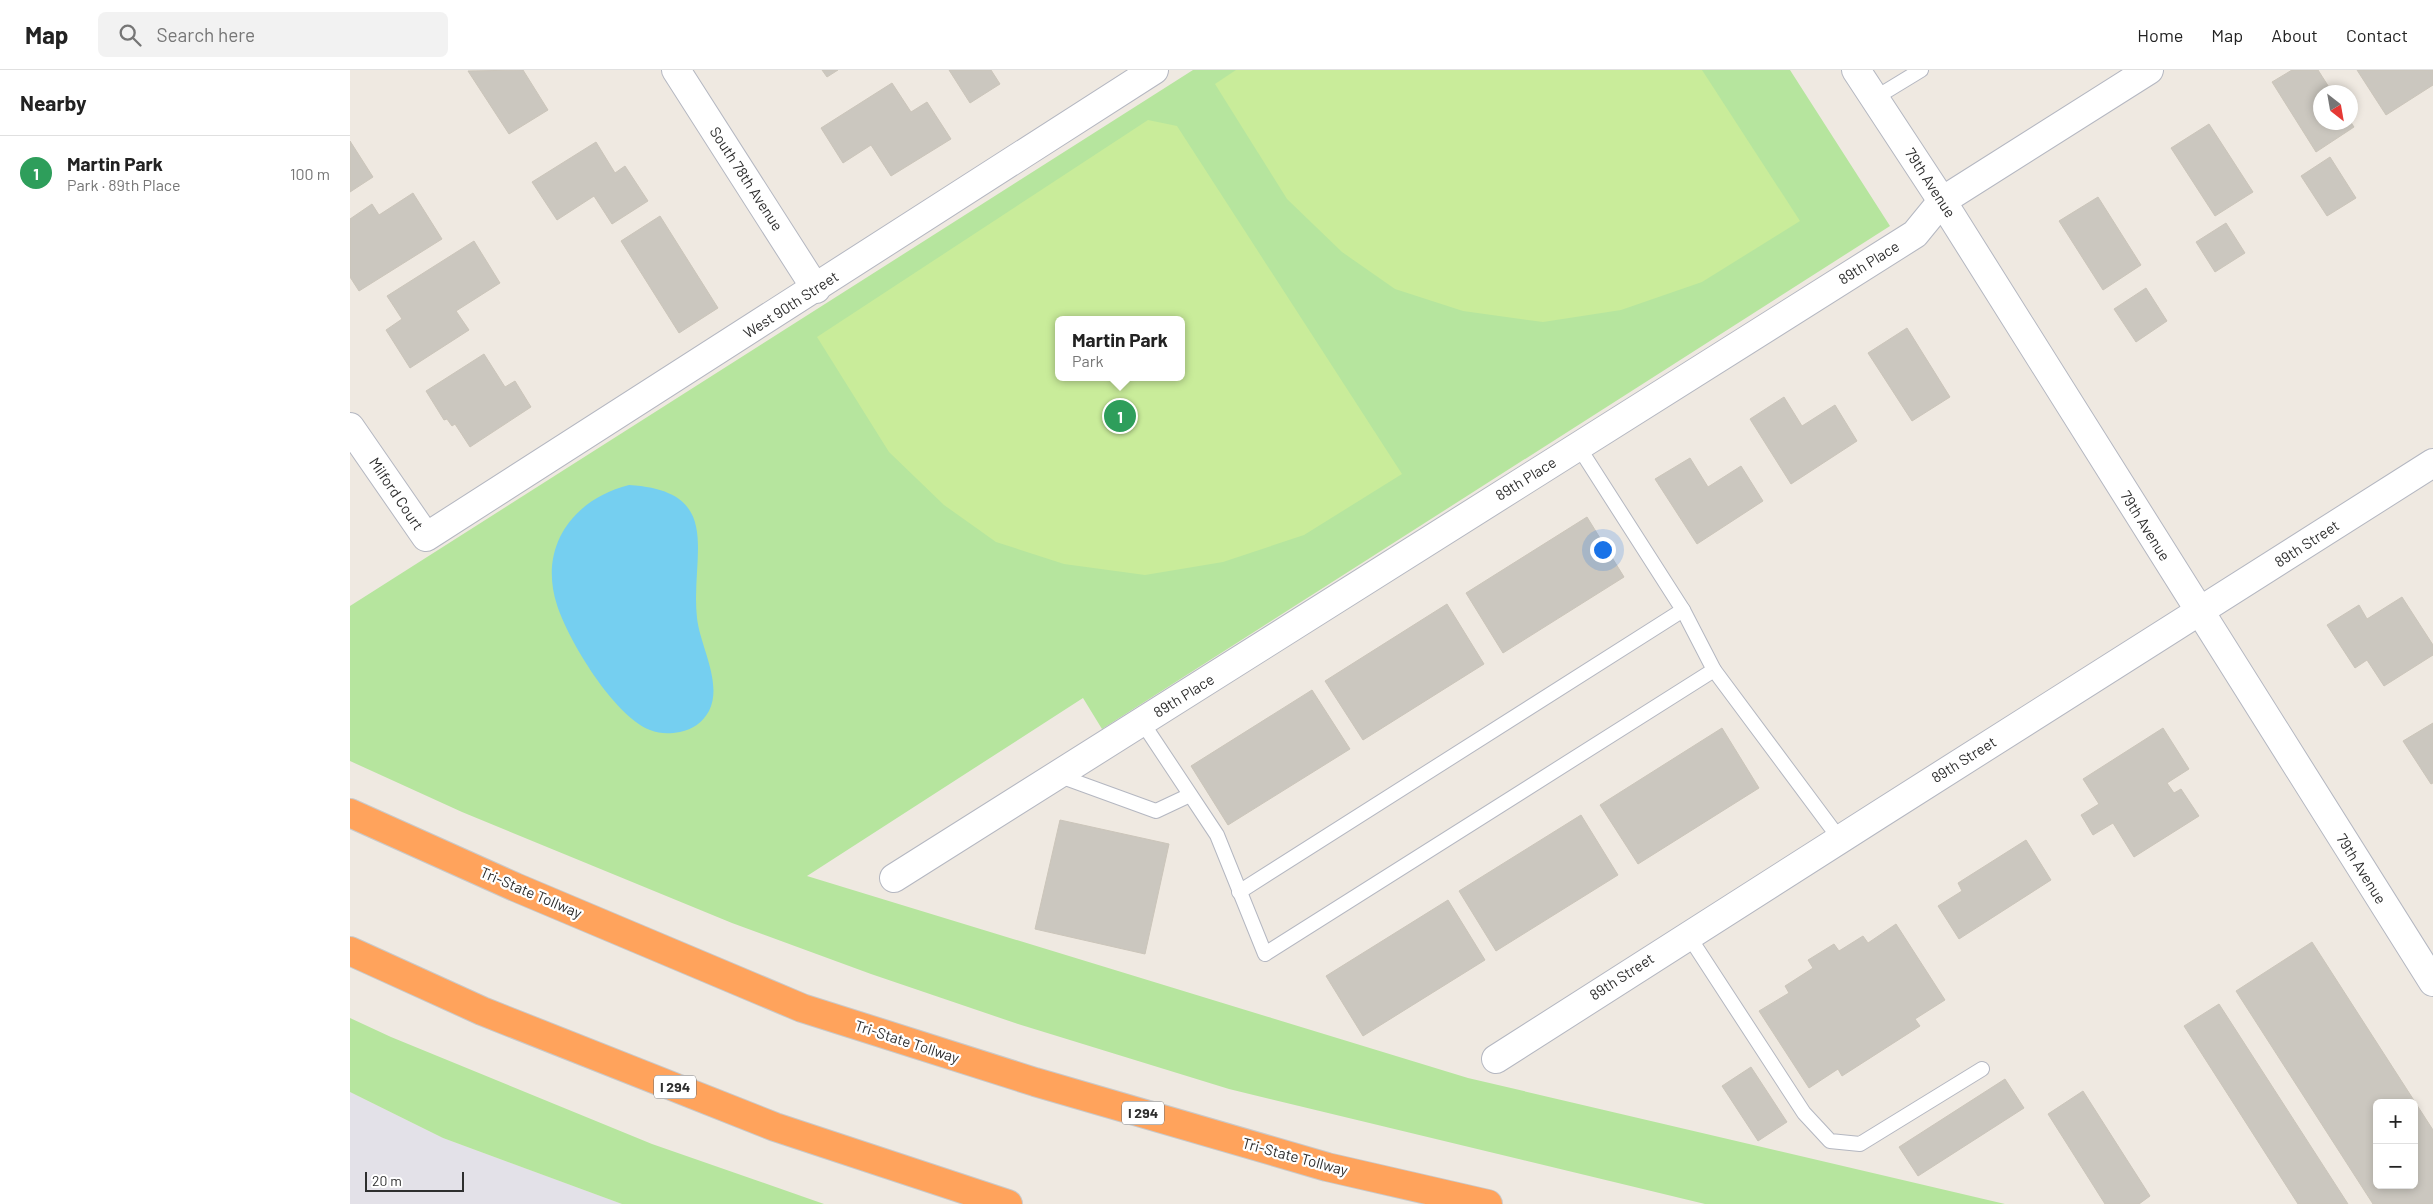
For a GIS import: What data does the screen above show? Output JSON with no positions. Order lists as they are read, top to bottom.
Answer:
{
  "streets": {
    "highway": ["Tri-State Tollway", "I 294"],
    "street": [
      "South 78th Avenue",
      "79th Avenue",
      "89th Place",
      "West 90th Street",
      "Milford Court",
      "89th Street"
    ]
  },
  "crossings": [
    ["South 78th Avenue", "West 90th Street"],
    ["79th Avenue", "89th Place"],
    ["79th Avenue", "89th Street"],
    ["West 90th Street", "Milford Court"]
  ],
  "scale_bar": "20 m",
  "north": "bottom right",
  "page": {
    "header": "Map",
    "search": "Search here",
    "nav": [
      "Home",
      "Map",
      "About",
      "Contact"
    ],
    "heading": "Nearby",
    "list": [
      {
        "mark": "1",
        "name": "Martin Park",
        "note": "Park · 89th Place",
        "value": "100 m"
      }
    ],
    "popup": ["Martin Park", "Park"],
    "pins": "1",
    "map_buttons": ["+", "−"],
    "scale": "20 m"
  }
}
